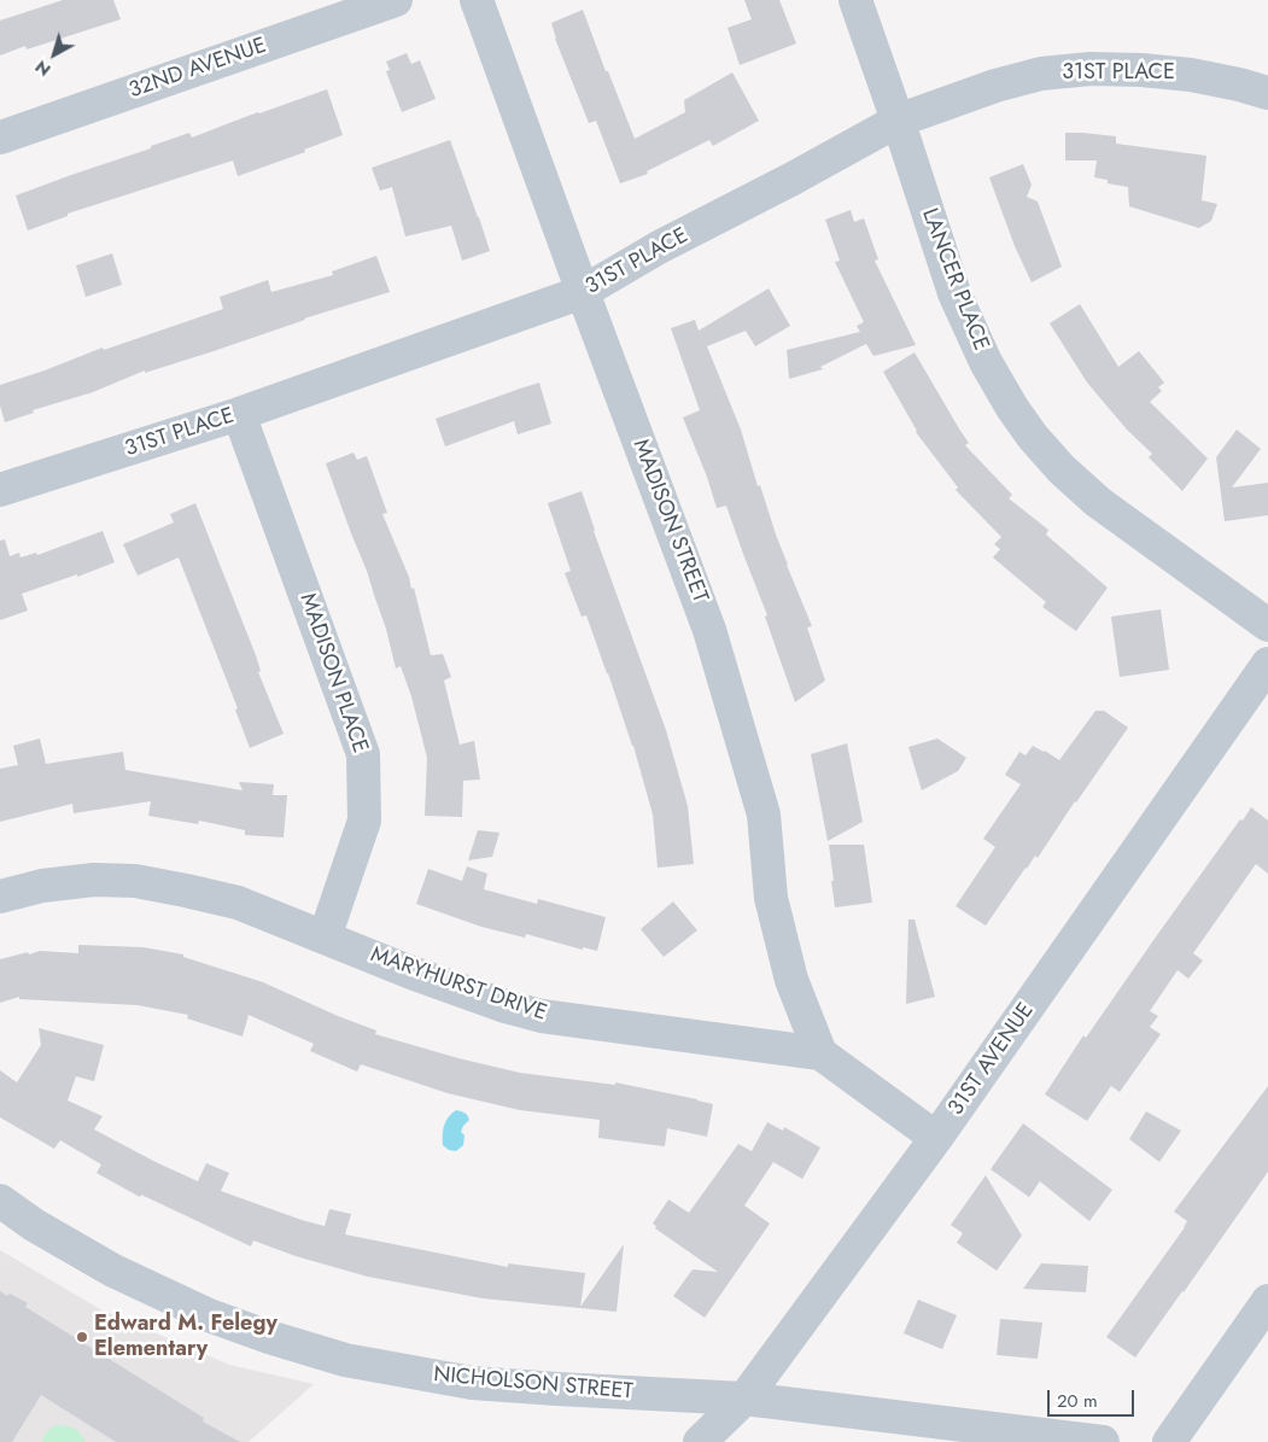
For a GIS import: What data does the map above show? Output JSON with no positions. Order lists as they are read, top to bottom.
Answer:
{
  "streets": {
    "street": [
      "32ND AVENUE",
      "31ST PLACE",
      "LANCER PLACE",
      "MADISON STREET",
      "MADISON PLACE",
      "MARYHURST DRIVE",
      "31ST AVENUE",
      "NICHOLSON STREET"
    ]
  },
  "crossings": [
    ["31ST PLACE", "LANCER PLACE"],
    ["31ST PLACE", "MADISON STREET"],
    ["31ST PLACE", "MADISON PLACE"],
    ["MADISON STREET", "MARYHURST DRIVE"],
    ["MADISON PLACE", "MARYHURST DRIVE"],
    ["MARYHURST DRIVE", "31ST AVENUE"],
    ["31ST AVENUE", "NICHOLSON STREET"]
  ],
  "places": ["Edward M. Felegy Elementary"],
  "scale_bar": "20 m",
  "north": "bottom left"
}
